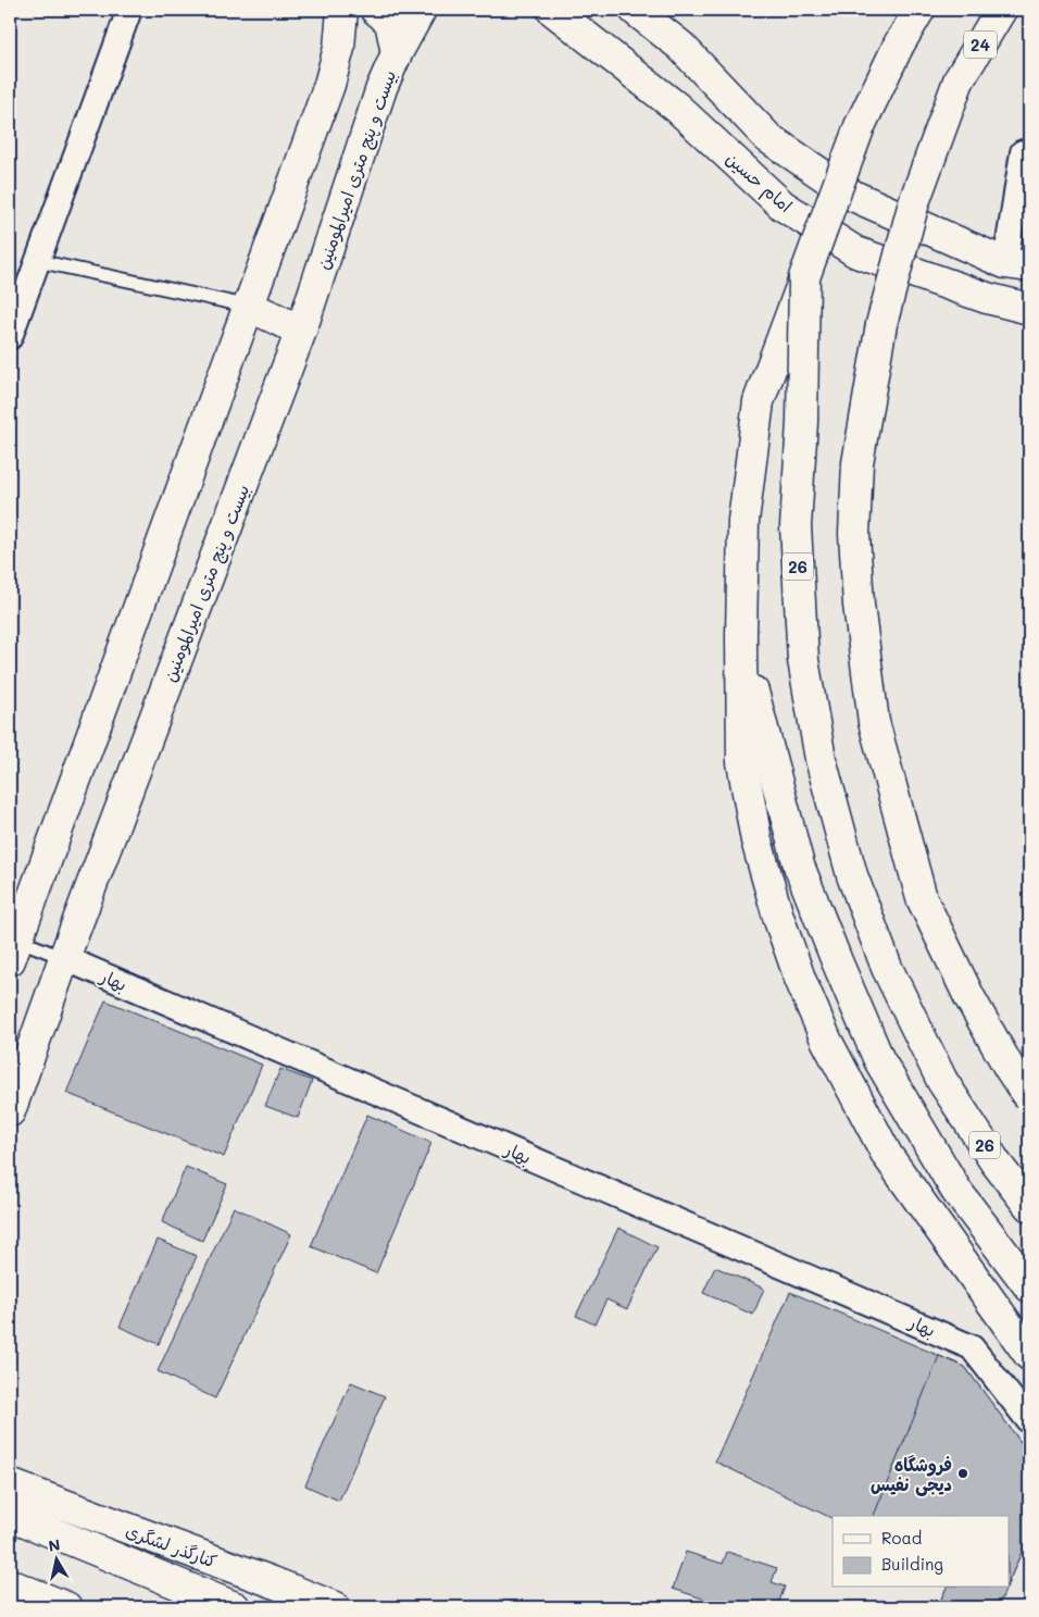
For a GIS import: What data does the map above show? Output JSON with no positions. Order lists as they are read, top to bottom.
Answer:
{
  "streets": {
    "main road": [
      "24",
      "بیست و پنج متری امیرالمومنین",
      "امام حسین",
      "26",
      "کنارگذر لشگری"
    ],
    "street": ["بهار"]
  },
  "crossings": [
    ["بیست و پنج متری امیرالمومنین", "بهار"]
  ],
  "places": ["فروشگاه دیجی نفیس"],
  "legend": ["Road", "Building"],
  "north": "top"
}
